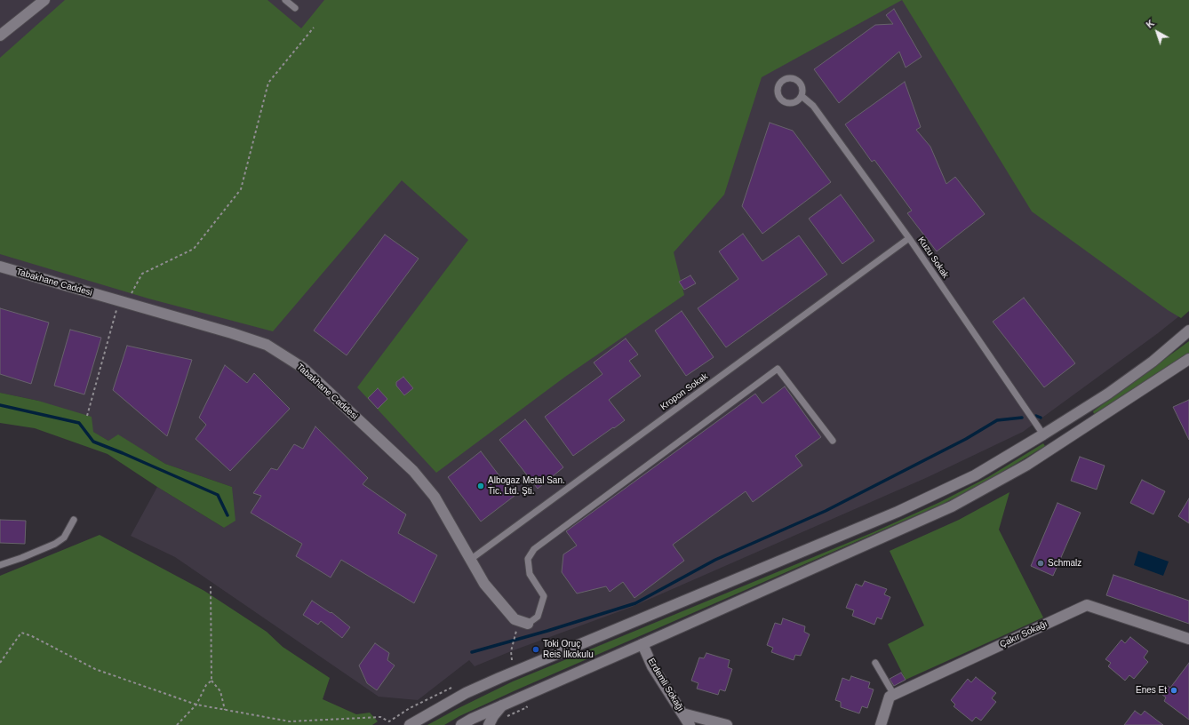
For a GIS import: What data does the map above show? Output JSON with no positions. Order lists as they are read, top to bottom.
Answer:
{
  "streets": {
    "main road": ["Tabakhane Caddesi", "Çakır Sokağı", "Erdemli Sokağı"],
    "lane": ["Kuzu Sokak", "Kropon Sokak"]
  },
  "crossings": [
    ["Kuzu Sokak", "Kropon Sokak"],
    ["Tabakhane Caddesi", "Kropon Sokak"]
  ],
  "places": [
    "Albogaz Metal San. Tic. Ltd. Şti.",
    "Schmalz",
    "Toki Oruç Reis İlkokulu",
    "Enes Et"
  ],
  "north": "top left"
}
